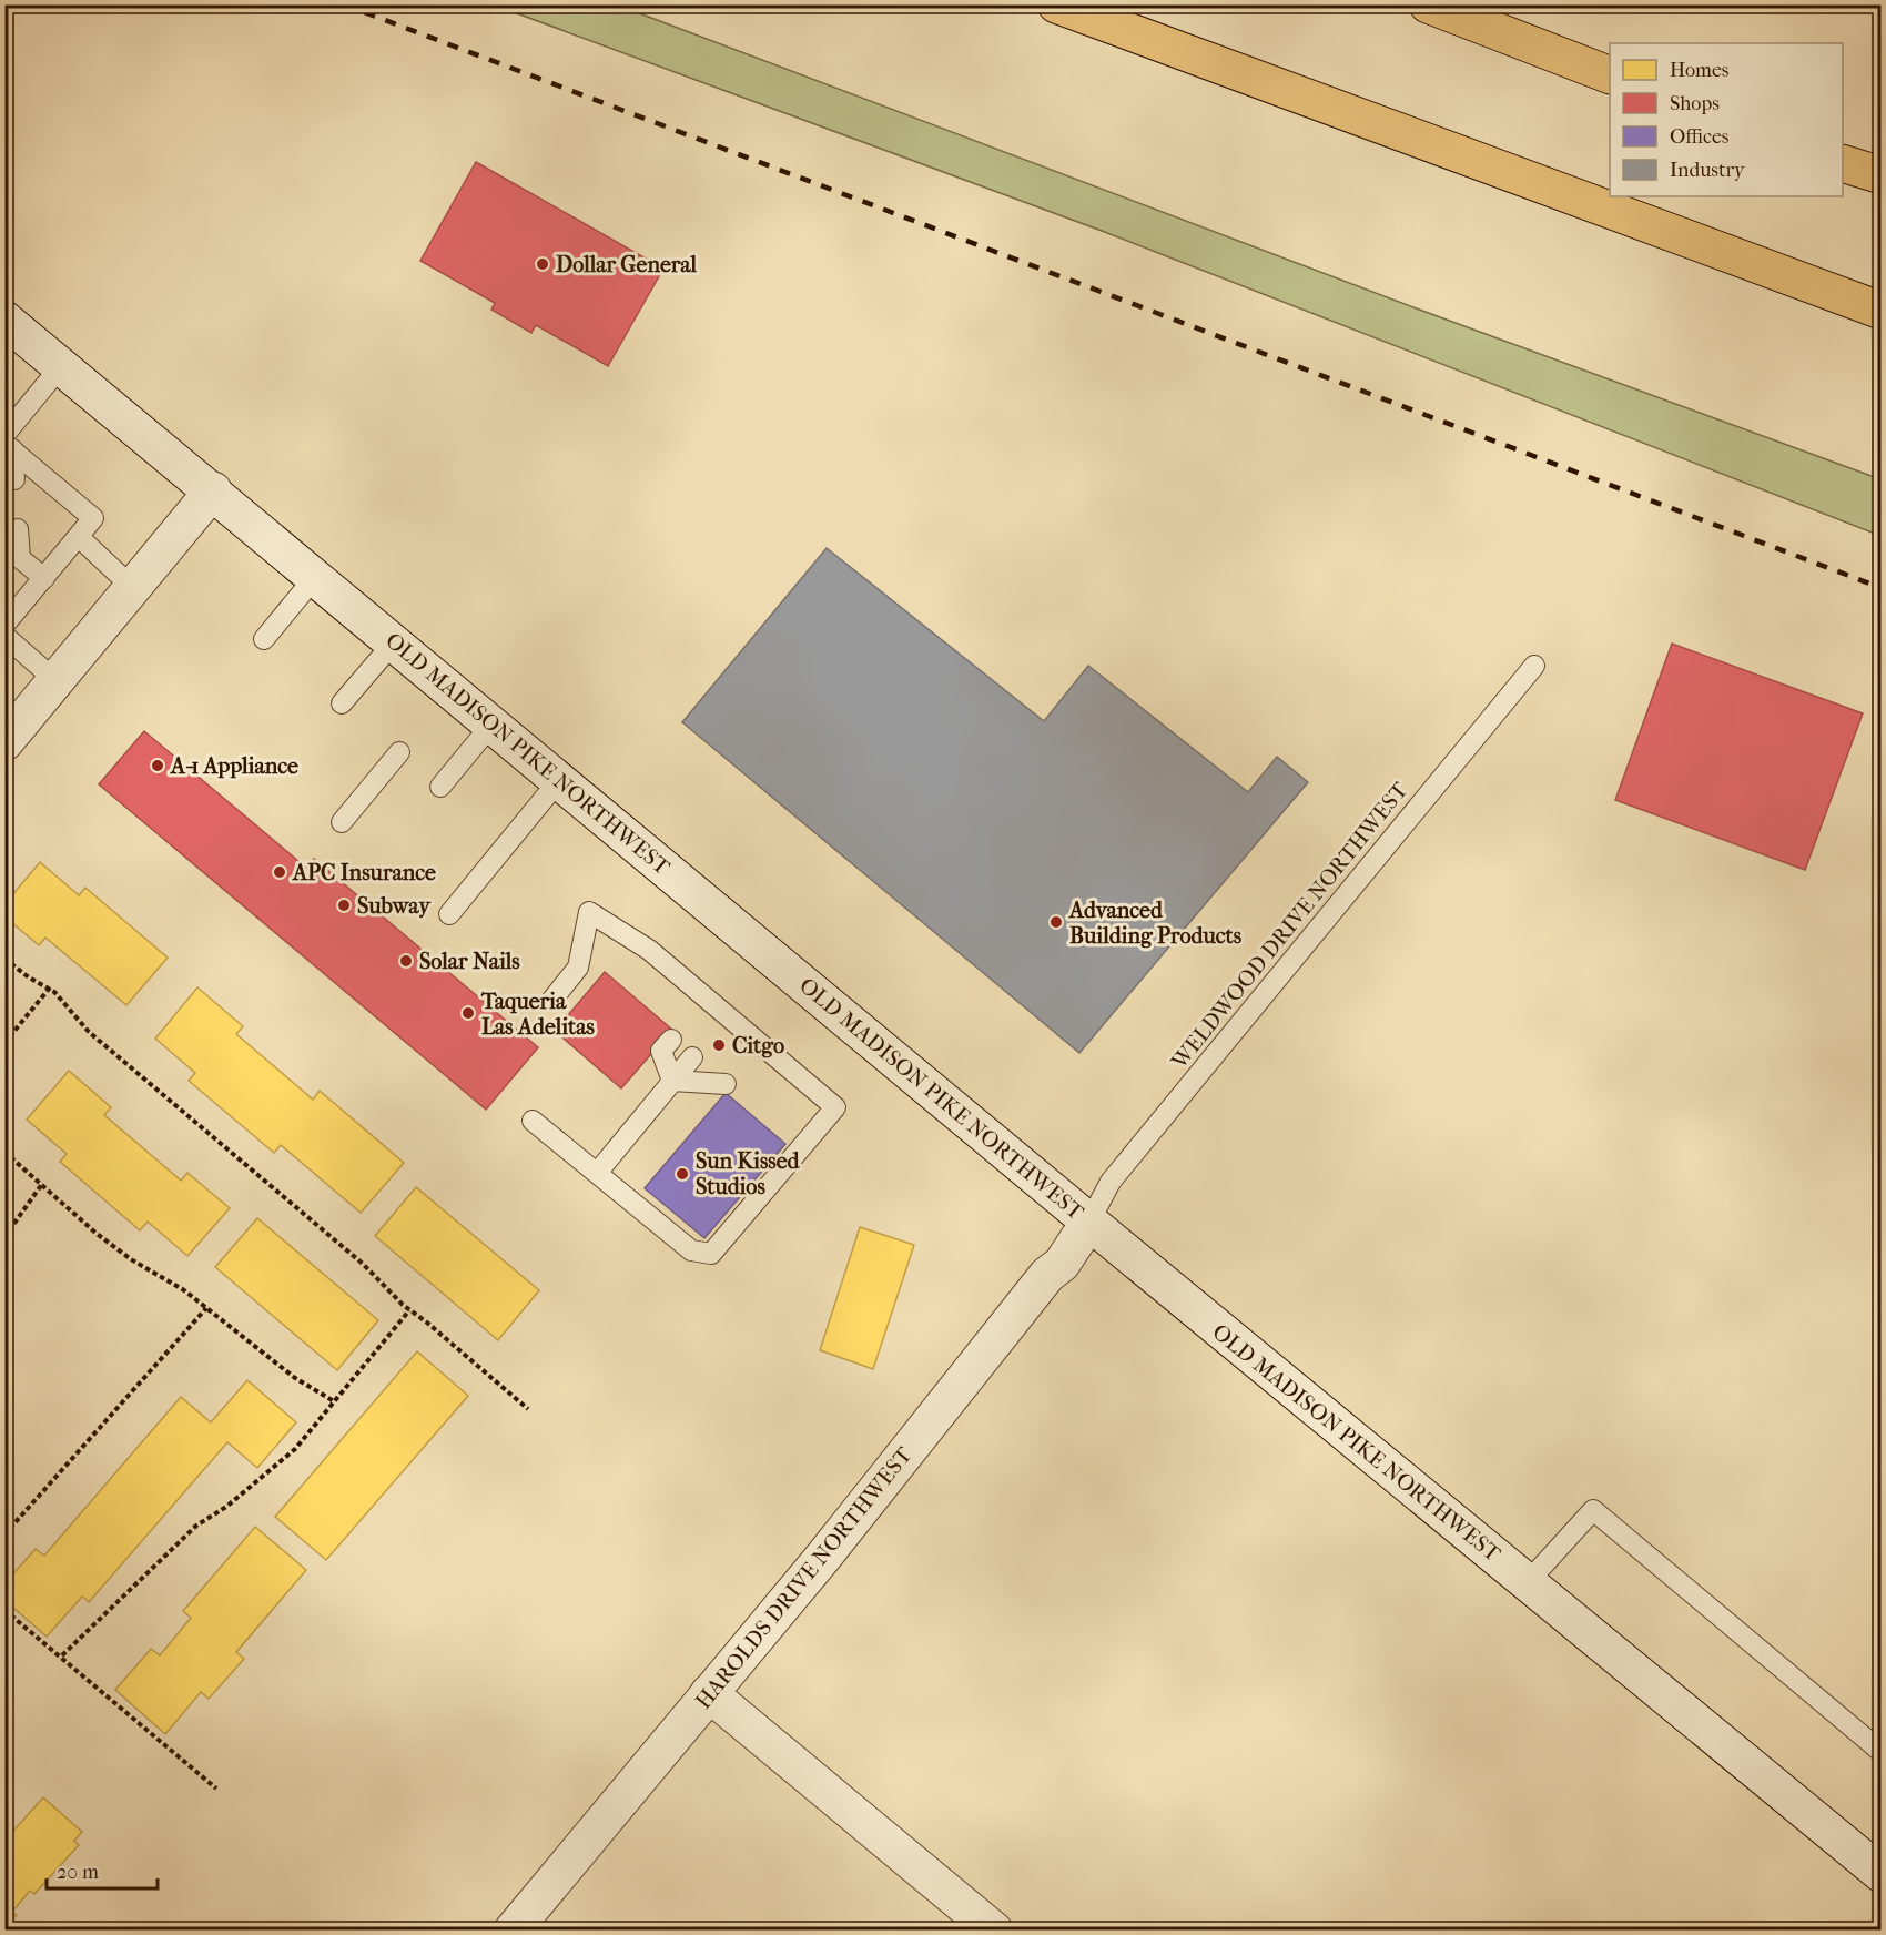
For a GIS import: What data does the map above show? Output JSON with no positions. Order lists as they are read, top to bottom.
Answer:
{
  "streets": {
    "main road": ["OLD MADISON PIKE NORTHWEST", "HAROLDS DRIVE NORTHWEST"],
    "lane": ["WELDWOOD DRIVE NORTHWEST"]
  },
  "crossings": [
    ["OLD MADISON PIKE NORTHWEST", "WELDWOOD DRIVE NORTHWEST"],
    ["OLD MADISON PIKE NORTHWEST", "HAROLDS DRIVE NORTHWEST"],
    ["WELDWOOD DRIVE NORTHWEST", "HAROLDS DRIVE NORTHWEST"]
  ],
  "places": [
    "Dollar General",
    "A-1 Appliance",
    "APC Insurance",
    "Subway",
    "Advanced Building Products",
    "Solar Nails",
    "Taqueria Las Adelitas",
    "Citgo",
    "Sun Kissed Studios"
  ],
  "legend": [
    "Homes",
    "Shops",
    "Offices",
    "Industry"
  ],
  "scale_bar": "20 m"
}
